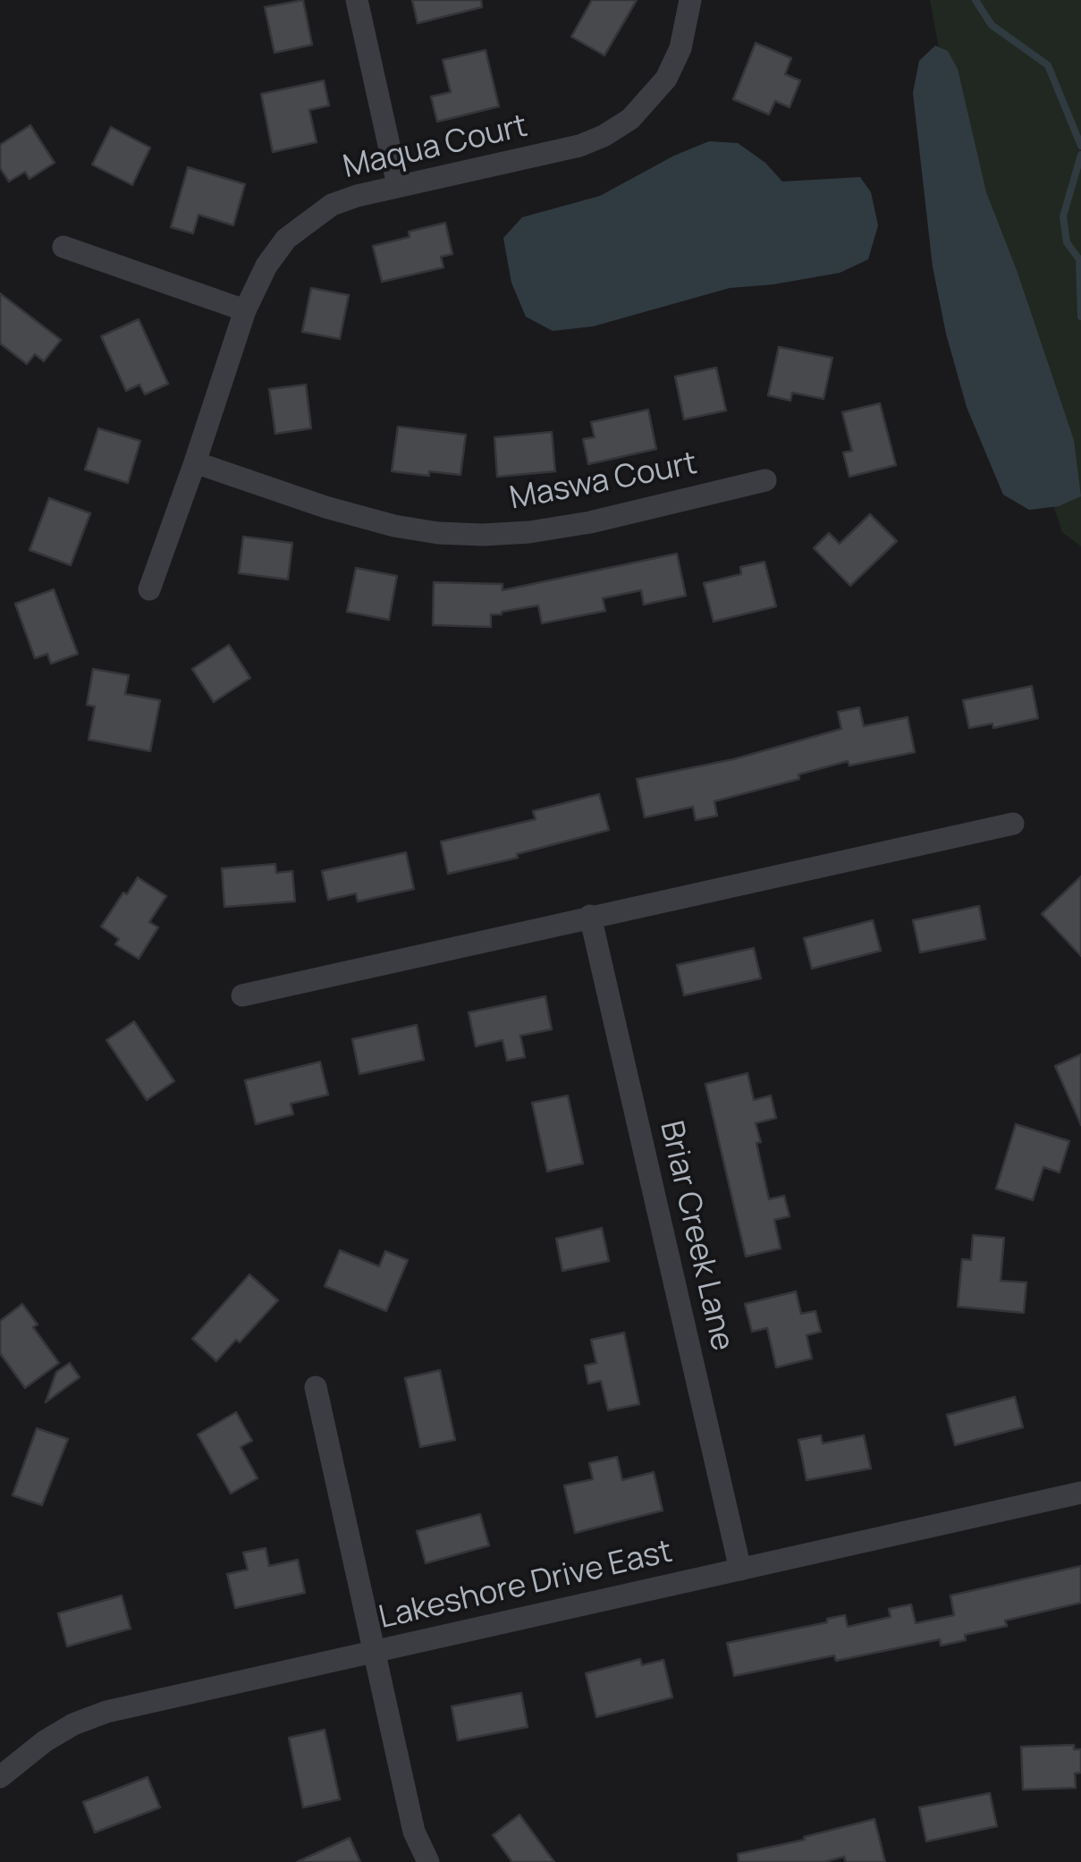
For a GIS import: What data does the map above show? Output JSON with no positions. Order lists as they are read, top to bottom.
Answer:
{
  "streets": {
    "street": [
      "Maqua Court",
      "Maswa Court",
      "Briar Creek Lane",
      "Lakeshore Drive East"
    ]
  },
  "crossings": [
    ["Maqua Court", "Maswa Court"],
    ["Briar Creek Lane", "Lakeshore Drive East"]
  ]
}
